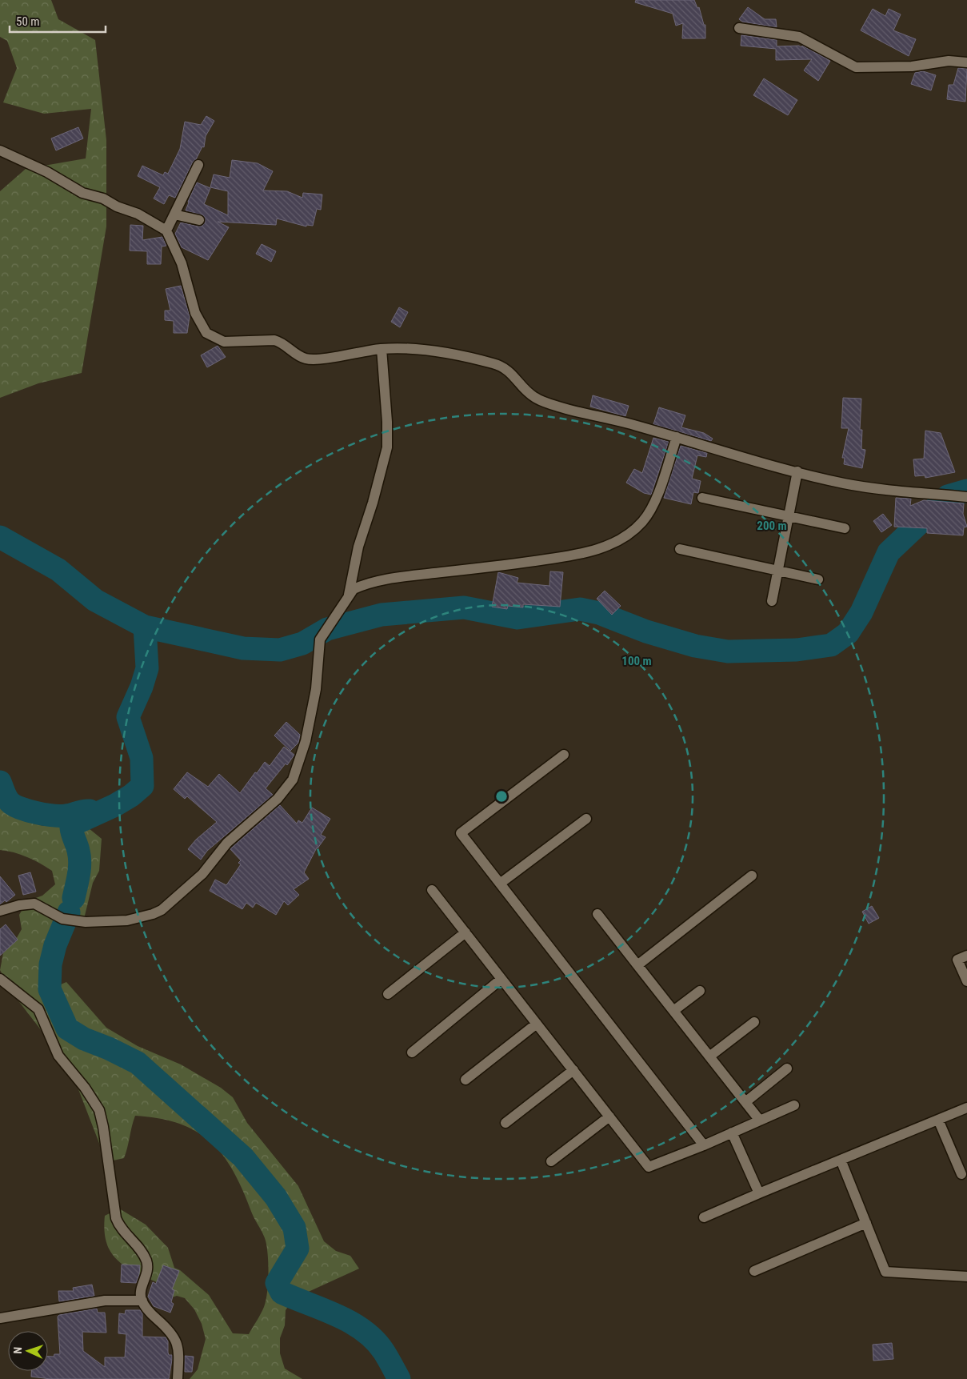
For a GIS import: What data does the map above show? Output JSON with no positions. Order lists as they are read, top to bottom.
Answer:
{
  "scale_bar": "50 m",
  "north": "left",
  "rings": ["200 m", "100 m"]
}
